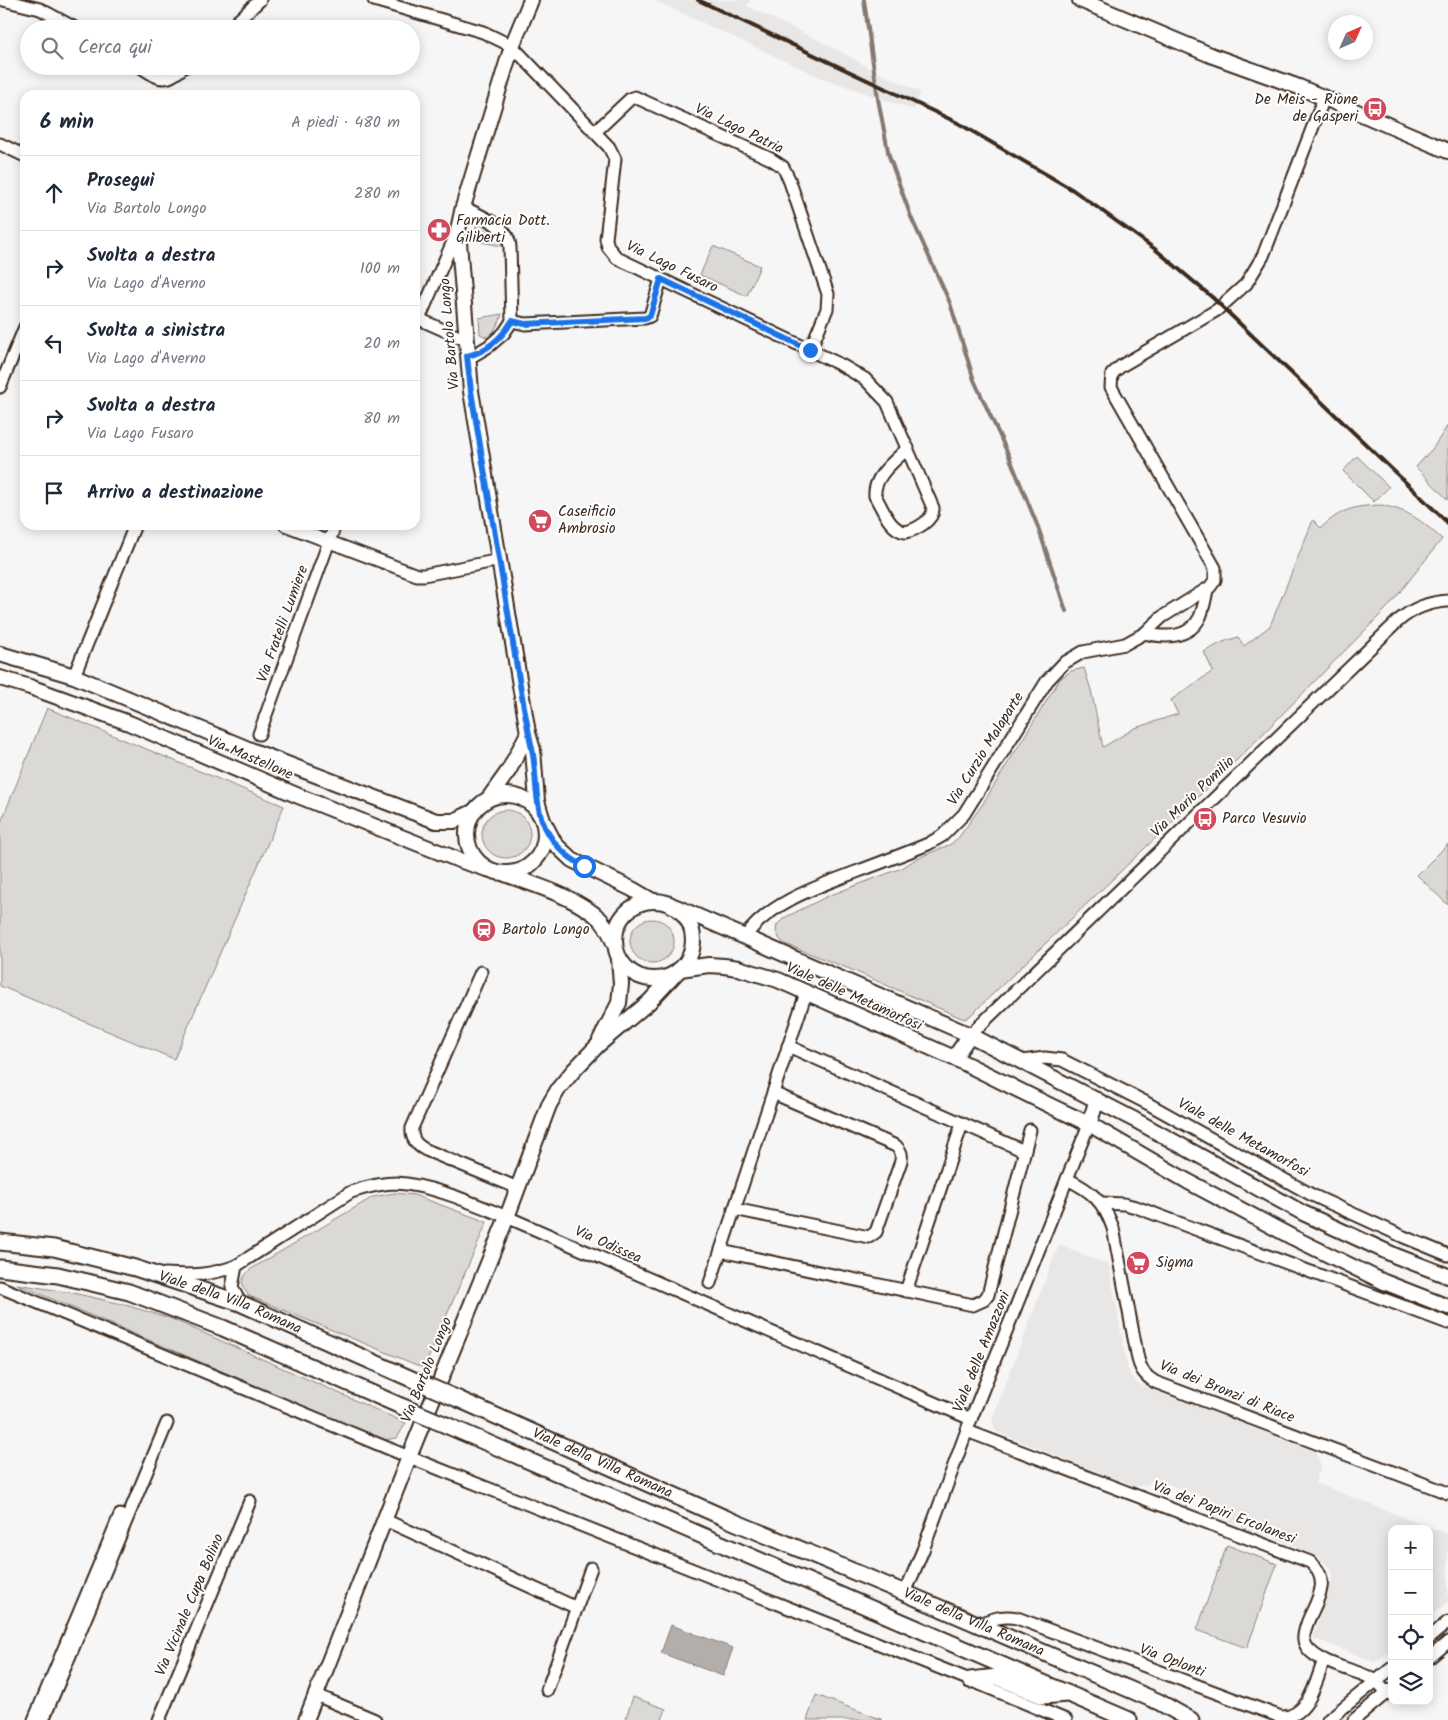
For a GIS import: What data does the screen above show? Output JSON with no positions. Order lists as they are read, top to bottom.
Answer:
{
  "streets": {
    "main road": ["Viale della Villa Romana"],
    "street": [
      "Via Lago Patria",
      "Via Lago Fusaro",
      "Via Bartolo Longo",
      "Via Fratelli Lumiere",
      "Via Curzio Malaparte",
      "Via Mastellone",
      "Via Mario Pomilio",
      "Viale delle Metamorfosi",
      "Via Odissea",
      "Viale delle Amazzoni",
      "Via dei Bronzi di Riace",
      "Via dei Papiri Ercolanesi",
      "Via Vicinale Cupa Bolino",
      "Via Oplonti"
    ]
  },
  "crossings": [
    ["Via Lago Patria", "Via Lago Fusaro"],
    ["Via Lago Fusaro", "Via Bartolo Longo"],
    ["Via Bartolo Longo", "Via Mastellone"],
    ["Via Bartolo Longo", "Viale delle Metamorfosi"],
    ["Via Bartolo Longo", "Via Odissea"],
    ["Via Curzio Malaparte", "Viale delle Metamorfosi"],
    ["Via Mario Pomilio", "Viale delle Metamorfosi"],
    ["Viale delle Metamorfosi", "Viale delle Amazzoni"],
    ["Via Odissea", "Viale della Villa Romana"],
    ["Via Odissea", "Viale delle Amazzoni"],
    ["Viale della Villa Romana", "Viale delle Amazzoni"],
    ["Viale della Villa Romana", "Via Oplonti"],
    ["Viale delle Amazzoni", "Via dei Bronzi di Riace"],
    ["Viale delle Amazzoni", "Via dei Papiri Ercolanesi"],
    ["Via dei Papiri Ercolanesi", "Via Oplonti"]
  ],
  "places": {
    "bus stop": ["De Meis - Rione de Gasperi", "Parco Vesuvio"],
    "pharmacy": ["Farmacia Dott. Giliberti"],
    "supermarket": ["Caseificio Ambrosio", "Sigma"],
    "station": ["Bartolo Longo"]
  },
  "north": "top right",
  "page": {
    "search": "Cerca qui",
    "heading": ["6 min", "A piedi · 480 m"],
    "list": [
      ["Prosegui", "Via Bartolo Longo", "280 m"],
      ["Svolta a destra", "Via Lago d'Averno", "100 m"],
      ["Svolta a sinistra", "Via Lago d'Averno", "20 m"],
      ["Svolta a destra", "Via Lago Fusaro", "80 m"],
      "Arrivo a destinazione"
    ],
    "map_buttons": ["+", "−"]
  }
}
